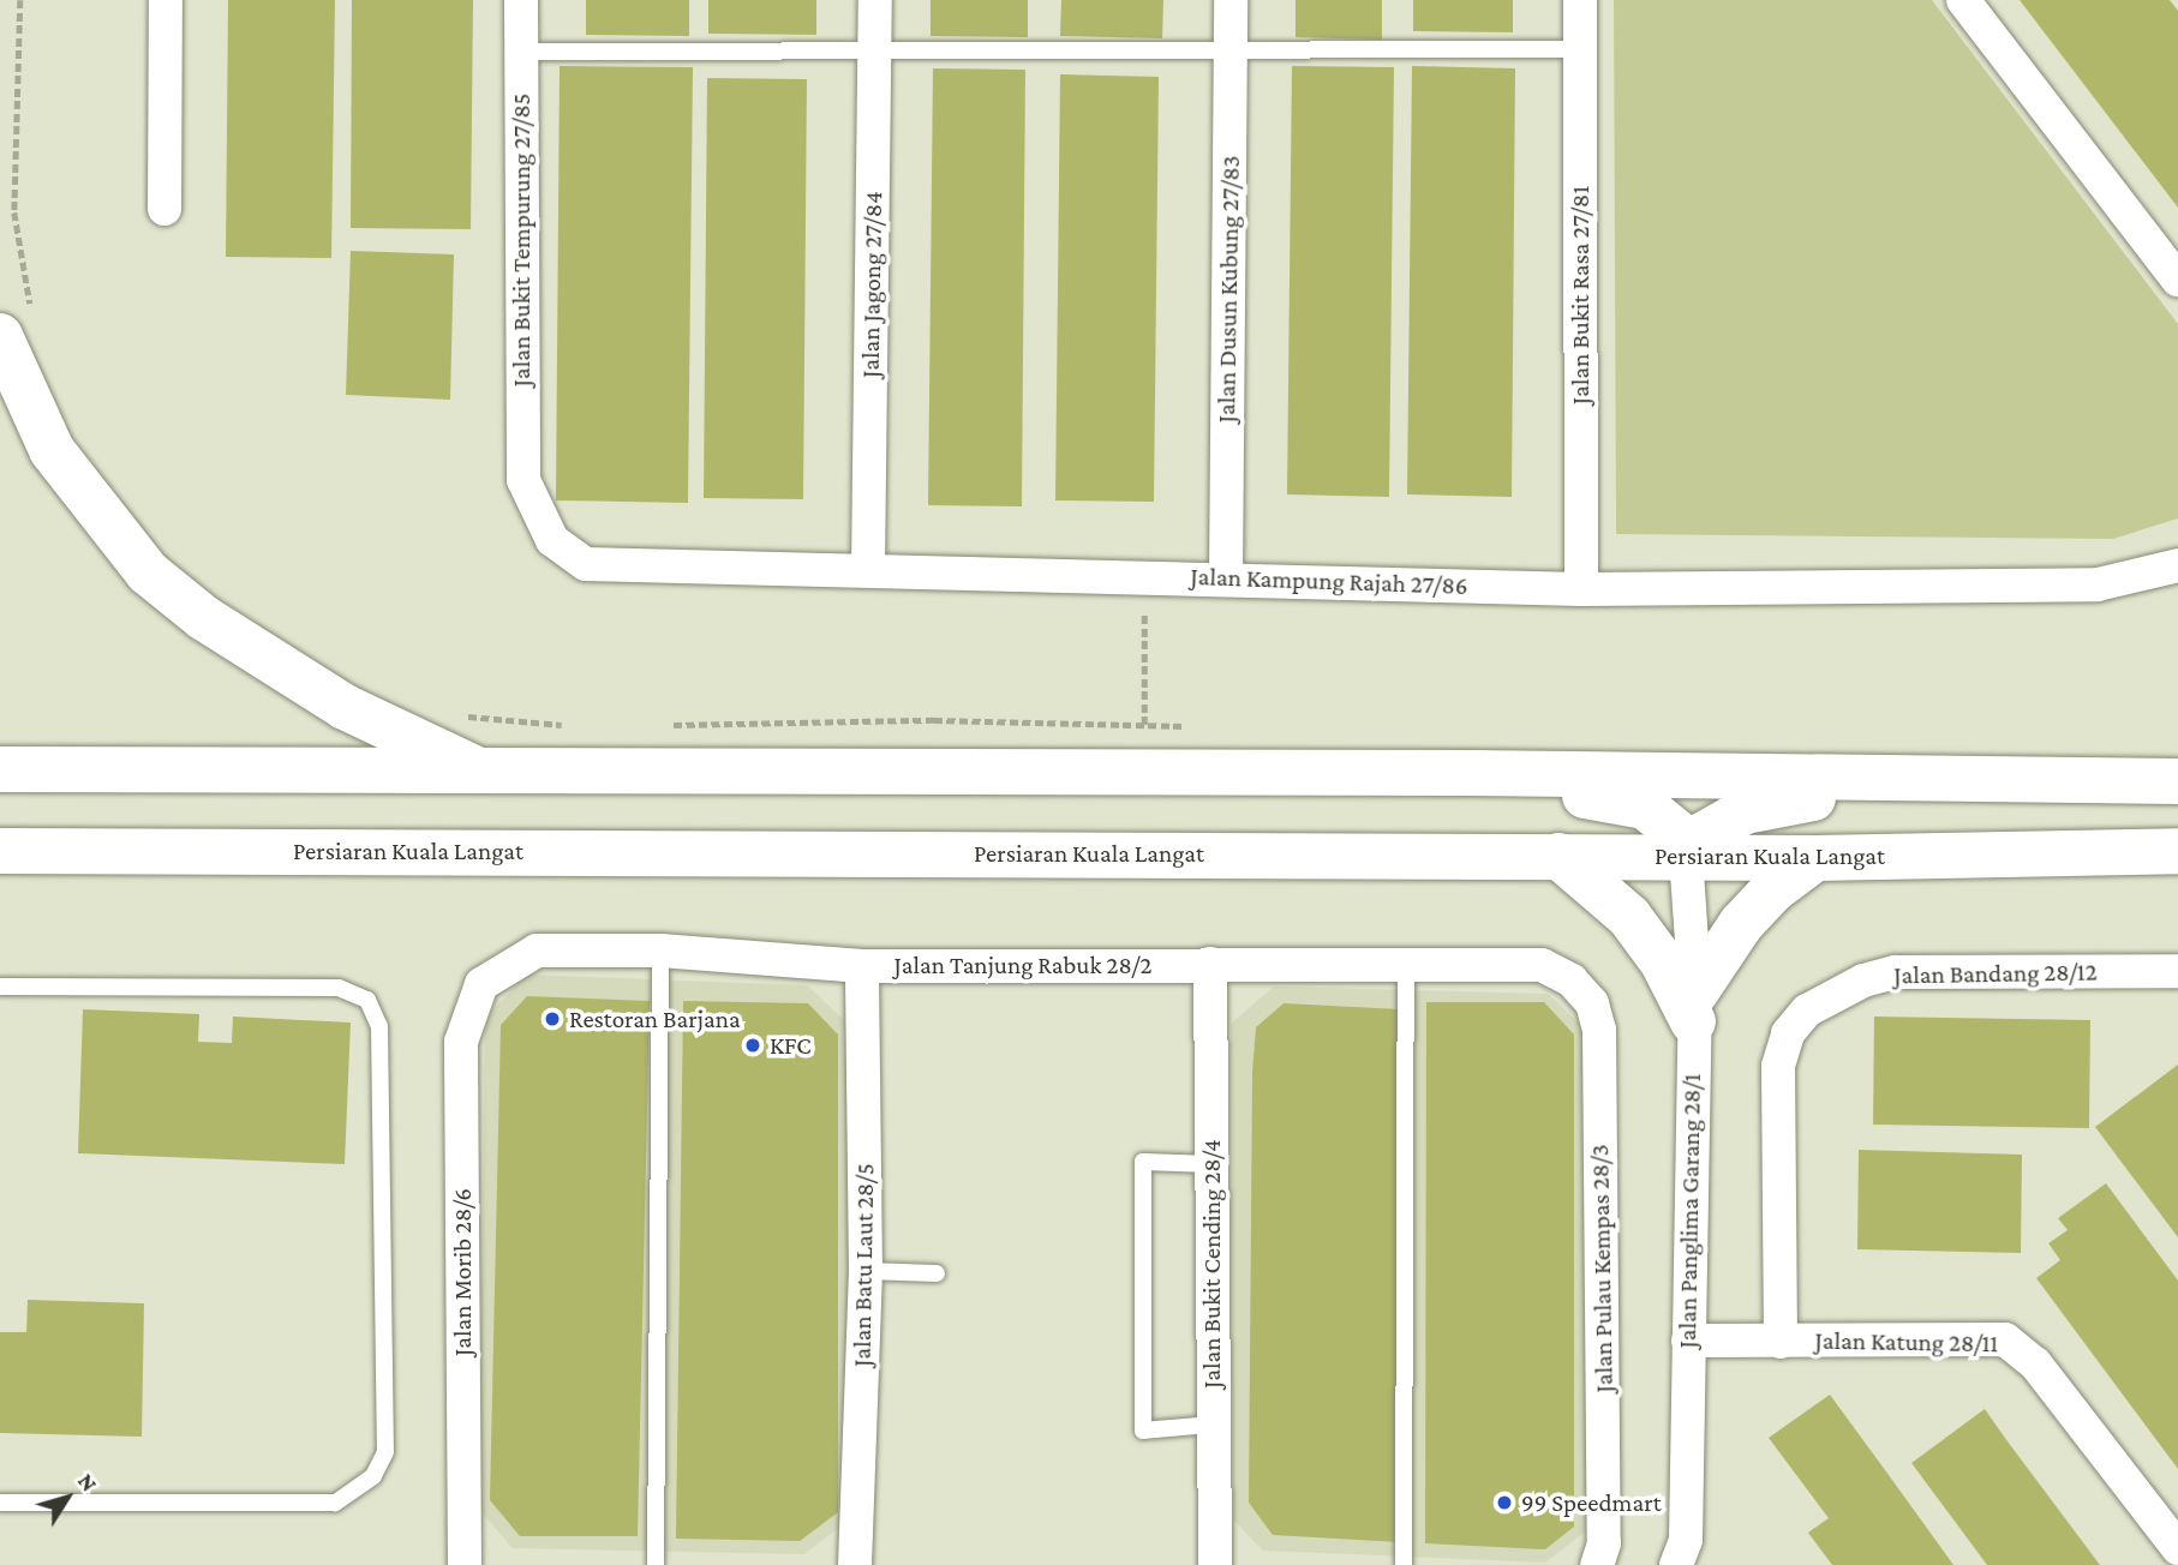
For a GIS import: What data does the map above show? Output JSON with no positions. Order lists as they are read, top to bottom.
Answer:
{
  "streets": {
    "main road": ["Persiaran Kuala Langat"],
    "street": [
      "Jalan Bukit Tempurung 27/85",
      "Jalan Jagong 27/84",
      "Jalan Dusun Kubung 27/83",
      "Jalan Bukit Rasa 27/81",
      "Jalan Kampung Rajah 27/86",
      "Jalan Tanjung Rabuk 28/2",
      "Jalan Bandang 28/12",
      "Jalan Panglima Garang 28/1",
      "Jalan Bukit Cending 28/4",
      "Jalan Batu Laut 28/5",
      "Jalan Pulau Kempas 28/3",
      "Jalan Morib 28/6",
      "Jalan Katung 28/11"
    ]
  },
  "crossings": [
    ["Jalan Bukit Tempurung 27/85", "Jalan Kampung Rajah 27/86"],
    ["Jalan Jagong 27/84", "Jalan Kampung Rajah 27/86"],
    ["Jalan Dusun Kubung 27/83", "Jalan Kampung Rajah 27/86"],
    ["Jalan Bukit Rasa 27/81", "Jalan Kampung Rajah 27/86"],
    ["Persiaran Kuala Langat", "Jalan Panglima Garang 28/1"],
    ["Jalan Tanjung Rabuk 28/2", "Jalan Bukit Cending 28/4"],
    ["Jalan Tanjung Rabuk 28/2", "Jalan Batu Laut 28/5"],
    ["Jalan Tanjung Rabuk 28/2", "Jalan Pulau Kempas 28/3"],
    ["Jalan Tanjung Rabuk 28/2", "Jalan Morib 28/6"],
    ["Jalan Bandang 28/12", "Jalan Katung 28/11"],
    ["Jalan Panglima Garang 28/1", "Jalan Katung 28/11"]
  ],
  "places": ["Restoran Barjana", "KFC", "99 Speedmart"],
  "north": "top right"
}
